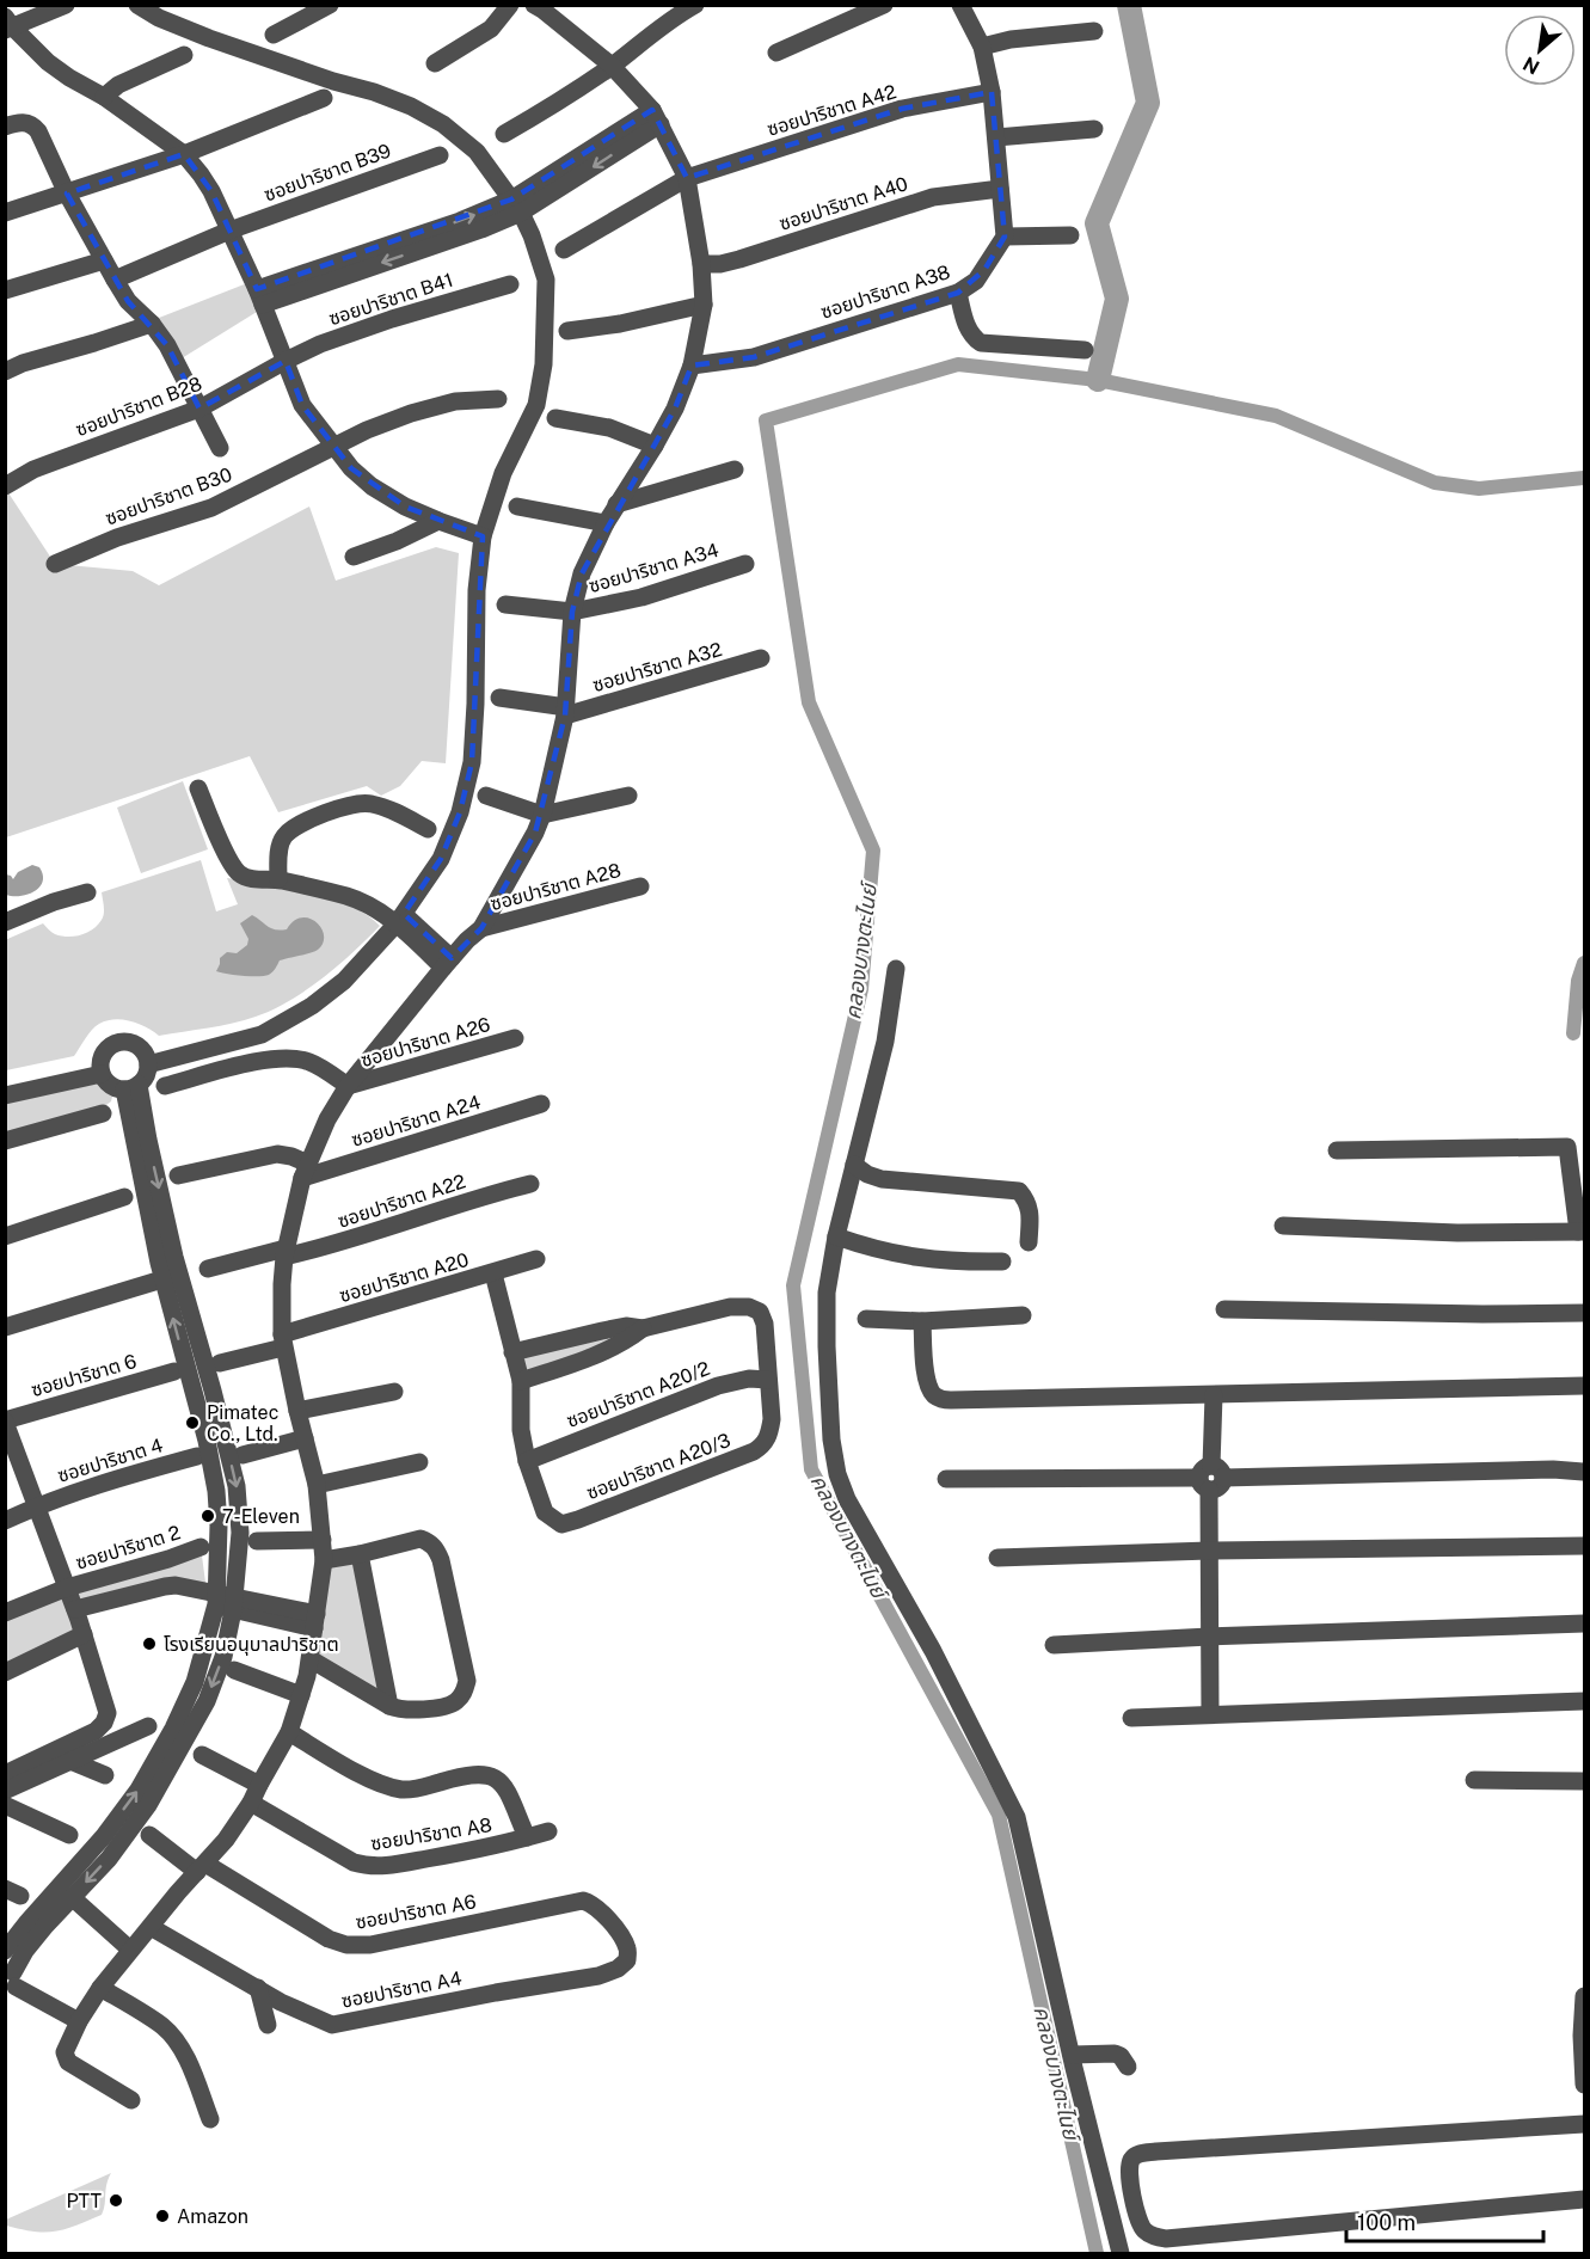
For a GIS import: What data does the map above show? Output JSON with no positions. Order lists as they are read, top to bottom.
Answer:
{
  "streets": {
    "street": [
      "ซอยปาริชาต A42",
      "ซอยปาริชาต B39",
      "ซอยปาริชาต A40",
      "ซอยปาริชาต A38",
      "ซอยปาริชาต B41",
      "ซอยปาริชาต B28",
      "ซอยปาริชาต B30",
      "ซอยปาริชาต A34",
      "ซอยปาริชาต A32",
      "ซอยปาริชาต A28",
      "ซอยปาริชาต A26",
      "ซอยปาริชาต A24",
      "ซอยปาริชาต A22",
      "ซอยปาริชาต A20",
      "ซอยปาริชาต 6",
      "ซอยปาริชาต A20/2",
      "ซอยปาริชาต 4",
      "ซอยปาริชาต A20/3",
      "ซอยปาริชาต 2",
      "ซอยปาริชาต A8",
      "ซอยปาริชาต A6",
      "ซอยปาริชาต A4"
    ]
  },
  "crossings": [
    ["ซอยปาริชาต B41", "ซอยปาริชาต B28"],
    ["ซอยปาริชาต A20/2", "ซอยปาริชาต A20/3"],
    ["ซอยปาริชาต A6", "ซอยปาริชาต A4"]
  ],
  "water": ["คลองบางตะไนย์"],
  "places": [
    "Pimatec Co., Ltd.",
    "7-Eleven",
    "โรงเรียนอนุบาลปาริชาต",
    "PTT",
    "Amazon"
  ],
  "scale_bar": "100 m",
  "north": "bottom left"
}
